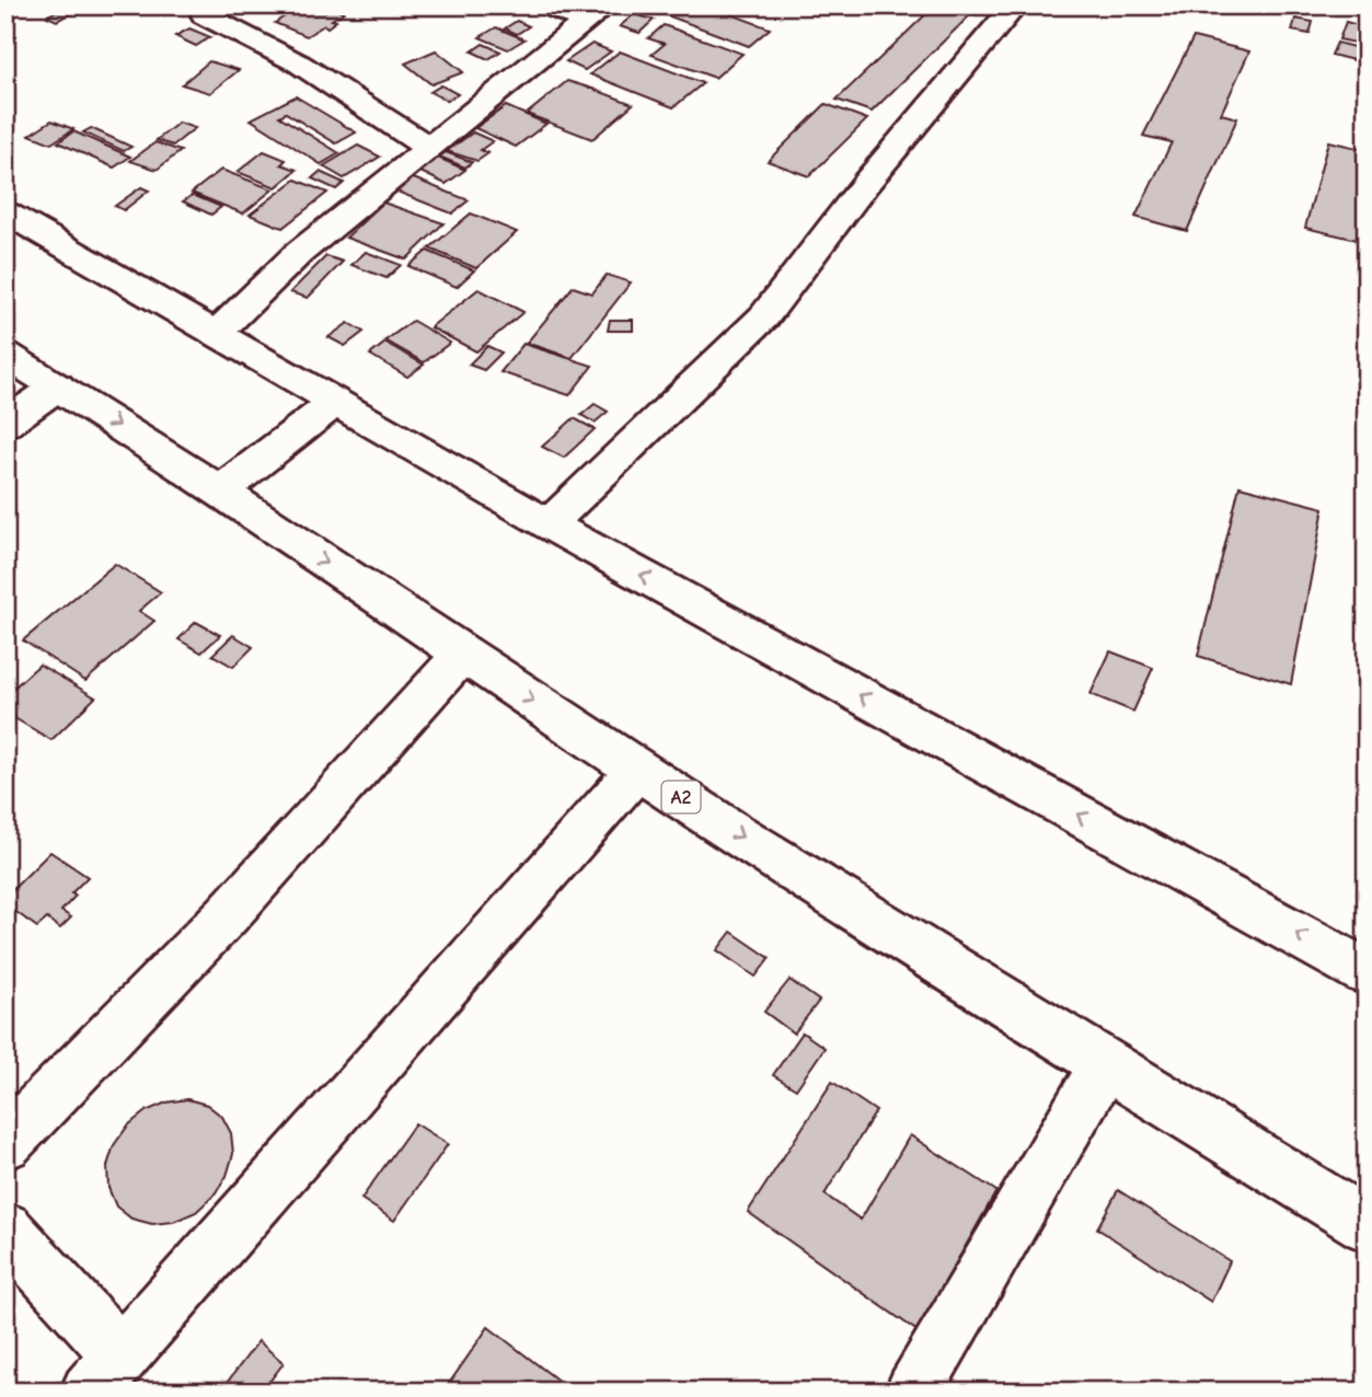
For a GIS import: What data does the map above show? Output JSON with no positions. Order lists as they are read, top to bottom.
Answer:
{
  "streets": {
    "main road": ["A2"]
  }
}
